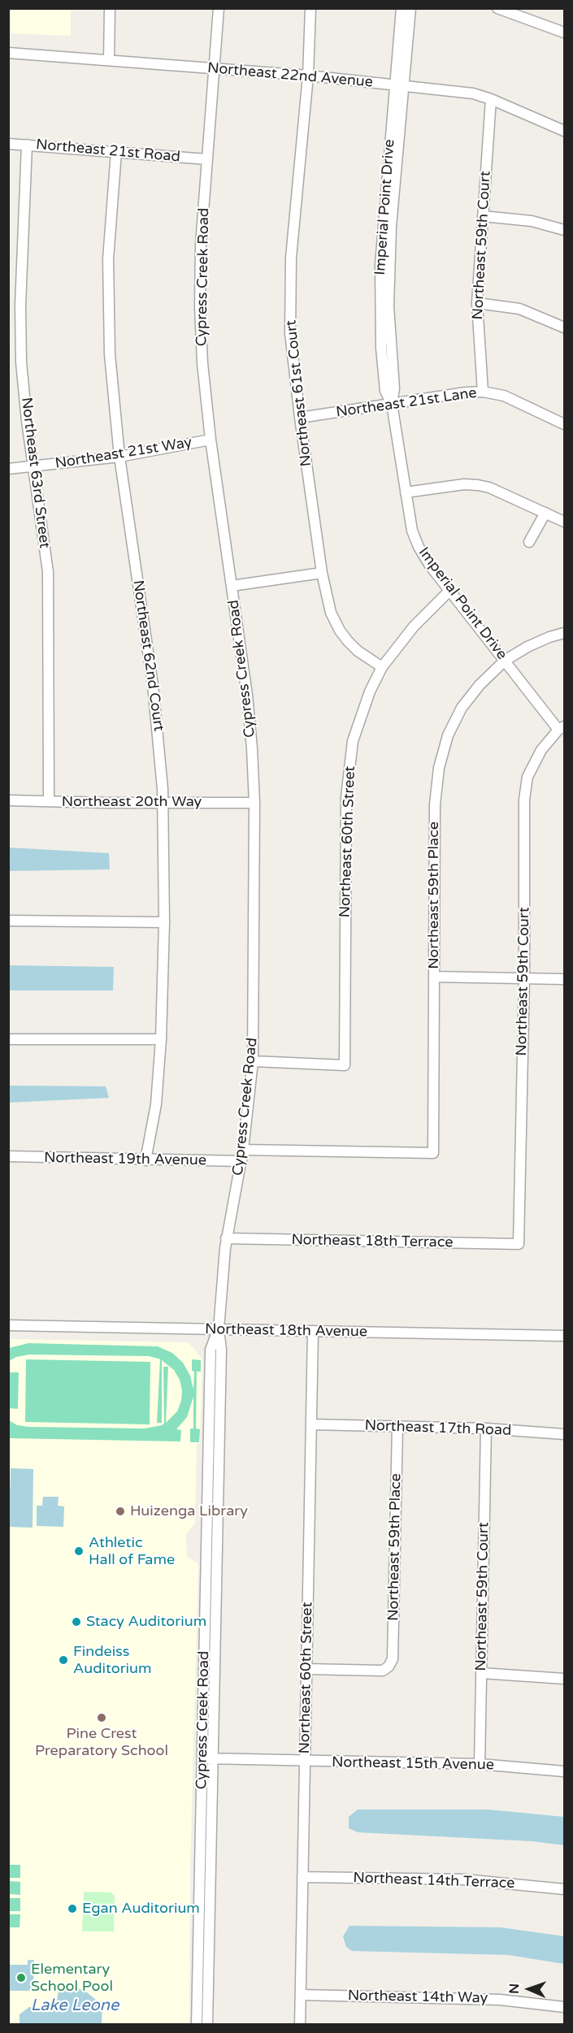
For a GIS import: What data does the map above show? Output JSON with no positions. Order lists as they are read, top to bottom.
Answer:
{
  "streets": {
    "street": [
      "Northeast 22nd Avenue",
      "Northeast 21st Road",
      "Imperial Point Drive",
      "Northeast 59th Court",
      "Cypress Creek Road",
      "Northeast 61st Court",
      "Northeast 21st Lane",
      "Northeast 21st Way",
      "Northeast 63rd Street",
      "Northeast 62nd Court",
      "Northeast 20th Way",
      "Northeast 60th Street",
      "Northeast 59th Place",
      "Northeast 19th Avenue",
      "Northeast 18th Terrace",
      "Northeast 18th Avenue",
      "Northeast 17th Road",
      "Northeast 15th Avenue",
      "Northeast 14th Terrace",
      "Northeast 14th Way"
    ]
  },
  "crossings": [
    ["Northeast 22nd Avenue", "Imperial Point Drive"],
    ["Northeast 22nd Avenue", "Northeast 59th Court"],
    ["Northeast 22nd Avenue", "Cypress Creek Road"],
    ["Northeast 22nd Avenue", "Northeast 61st Court"],
    ["Northeast 21st Road", "Cypress Creek Road"],
    ["Northeast 21st Road", "Northeast 63rd Street"],
    ["Northeast 21st Road", "Northeast 62nd Court"],
    ["Imperial Point Drive", "Northeast 59th Court"],
    ["Imperial Point Drive", "Northeast 21st Lane"],
    ["Imperial Point Drive", "Northeast 60th Street"],
    ["Imperial Point Drive", "Northeast 59th Place"],
    ["Northeast 59th Court", "Northeast 21st Lane"],
    ["Northeast 59th Court", "Northeast 18th Terrace"],
    ["Northeast 59th Court", "Northeast 17th Road"],
    ["Northeast 59th Court", "Northeast 15th Avenue"],
    ["Cypress Creek Road", "Northeast 21st Way"],
    ["Cypress Creek Road", "Northeast 20th Way"],
    ["Cypress Creek Road", "Northeast 60th Street"],
    ["Cypress Creek Road", "Northeast 59th Place"],
    ["Cypress Creek Road", "Northeast 19th Avenue"],
    ["Cypress Creek Road", "Northeast 18th Terrace"],
    ["Cypress Creek Road", "Northeast 18th Avenue"],
    ["Cypress Creek Road", "Northeast 15th Avenue"],
    ["Northeast 61st Court", "Northeast 21st Lane"],
    ["Northeast 61st Court", "Northeast 60th Street"],
    ["Northeast 21st Way", "Northeast 63rd Street"],
    ["Northeast 21st Way", "Northeast 62nd Court"],
    ["Northeast 63rd Street", "Northeast 20th Way"],
    ["Northeast 62nd Court", "Northeast 20th Way"],
    ["Northeast 62nd Court", "Northeast 19th Avenue"],
    ["Northeast 60th Street", "Northeast 59th Place"],
    ["Northeast 60th Street", "Northeast 18th Avenue"],
    ["Northeast 60th Street", "Northeast 17th Road"],
    ["Northeast 60th Street", "Northeast 15th Avenue"],
    ["Northeast 60th Street", "Northeast 14th Terrace"],
    ["Northeast 60th Street", "Northeast 14th Way"],
    ["Northeast 59th Place", "Northeast 17th Road"]
  ],
  "water": ["Lake Leone"],
  "places": [
    "Huizenga Library",
    "Athletic Hall of Fame",
    "Stacy Auditorium",
    "Findeiss Auditorium",
    "Pine Crest Preparatory School",
    "Egan Auditorium",
    "Elementary School Pool"
  ],
  "north": "left"
}
